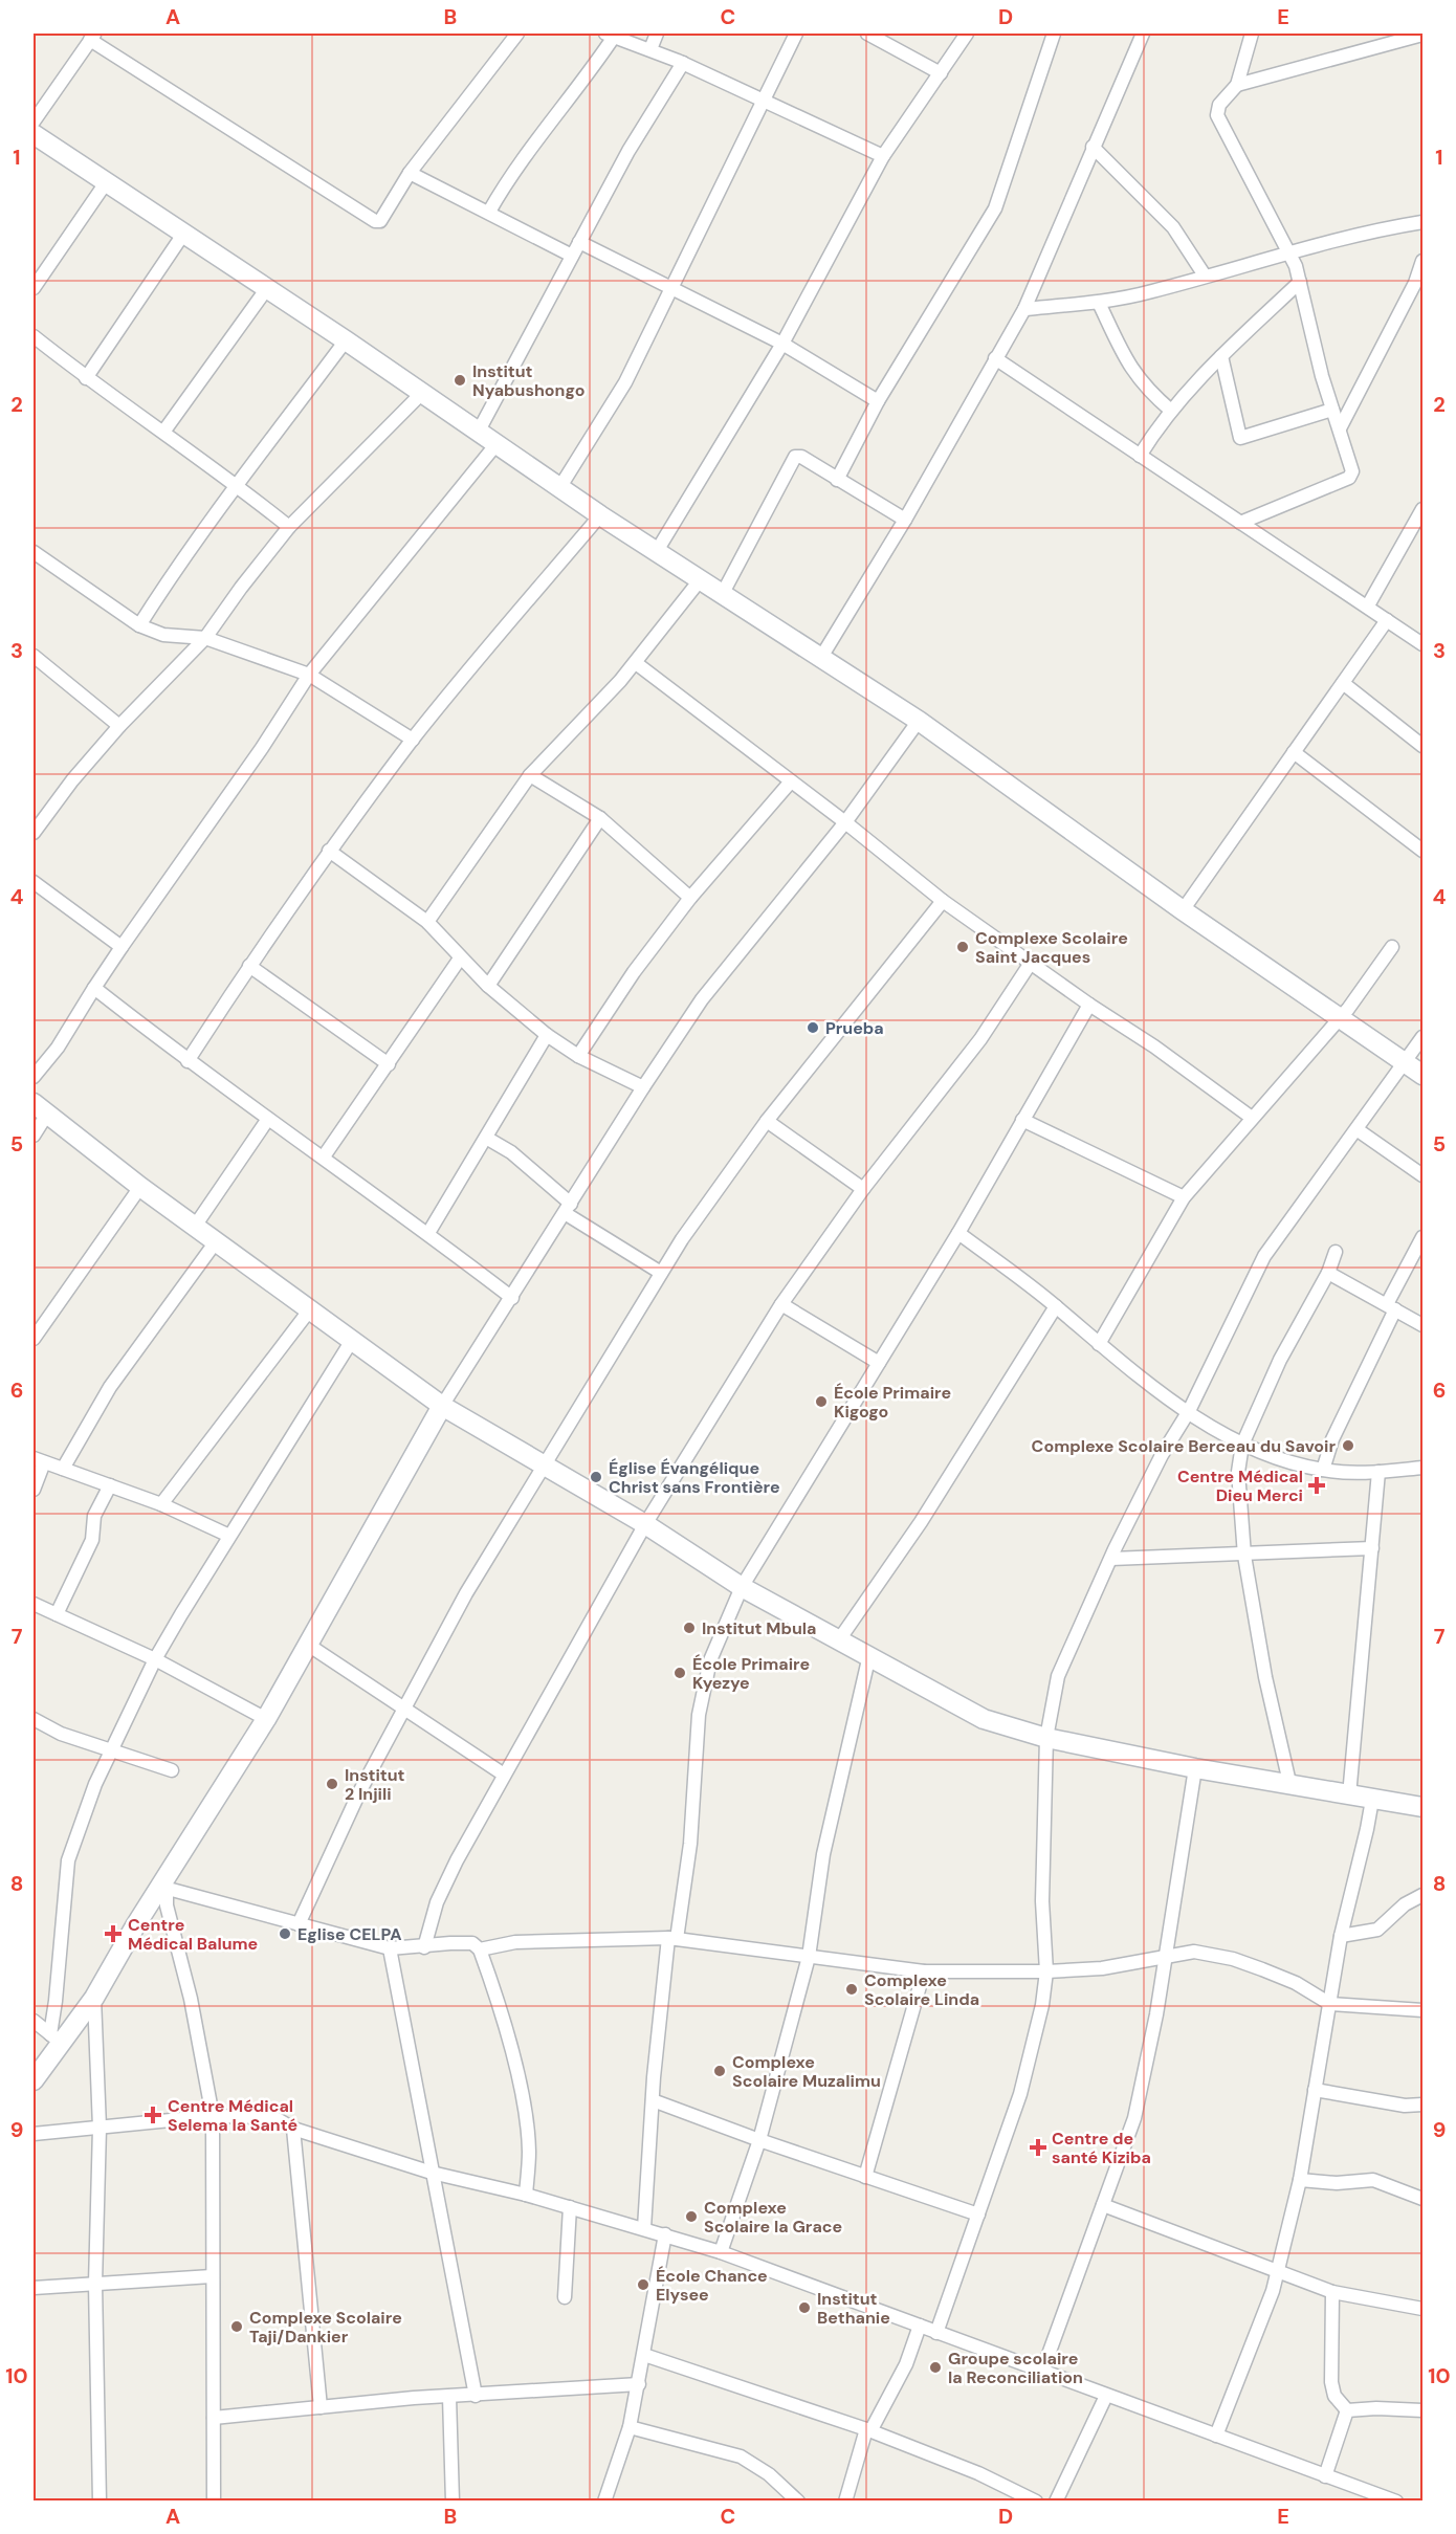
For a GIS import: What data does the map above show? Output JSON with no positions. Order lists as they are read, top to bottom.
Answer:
{
  "places": {
    "other": [
      "Institut Nyabushongo",
      "Complexe Scolaire Saint Jacques",
      "Prueba",
      "École Primaire Kigogo",
      "Complexe Scolaire Berceau du Savoir",
      "Église Évangélique Christ sans Frontière",
      "Institut Mbula",
      "École Primaire Kyezye",
      "Institut 2 Injili",
      "Eglise CELPA",
      "Complexe Scolaire Linda",
      "Complexe Scolaire Muzalimu",
      "Complexe Scolaire la Grace",
      "École Chance Elysee",
      "Institut Bethanie",
      "Complexe Scolaire Taji/Dankier",
      "Groupe scolaire la Reconciliation"
    ],
    "health": [
      "Centre Médical Dieu Merci",
      "Centre Médical Balume",
      "Centre Médical Selema la Santé",
      "Centre de santé Kiziba"
    ]
  },
  "grid": {
    "columns": [
      "A",
      "B",
      "C",
      "D",
      "E"
    ],
    "rows": [
      "1",
      "2",
      "3",
      "4",
      "5",
      "6",
      "7",
      "8",
      "9",
      "10"
    ]
  }
}
